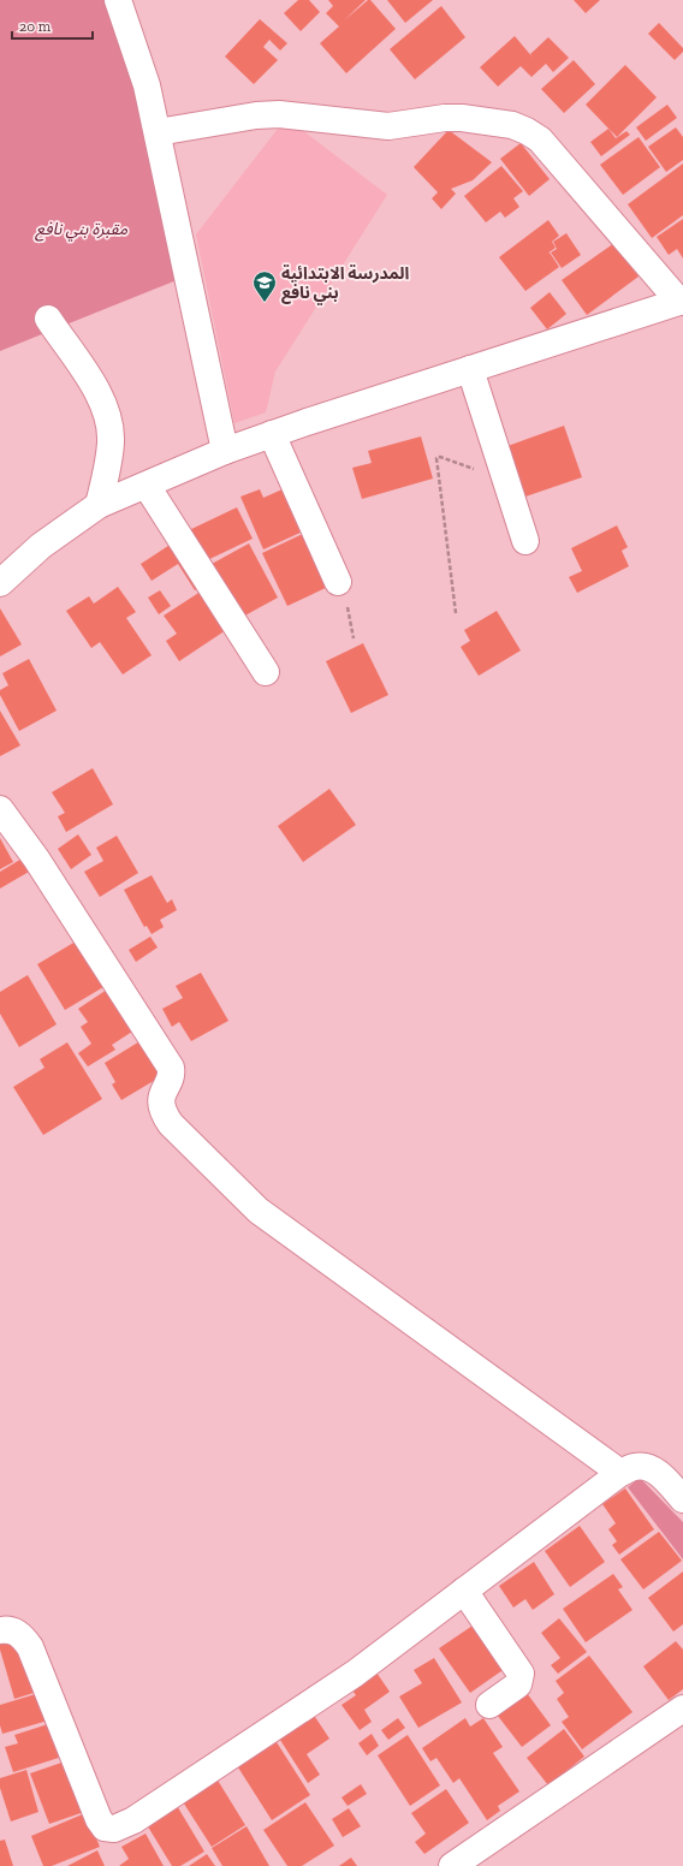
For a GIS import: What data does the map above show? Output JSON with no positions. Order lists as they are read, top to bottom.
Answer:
{
  "parks": ["مقبرة بني نافع"],
  "places": {
    "school or university": ["المدرسة الابتدائية بني نافع"]
  },
  "scale_bar": "20 m"
}
